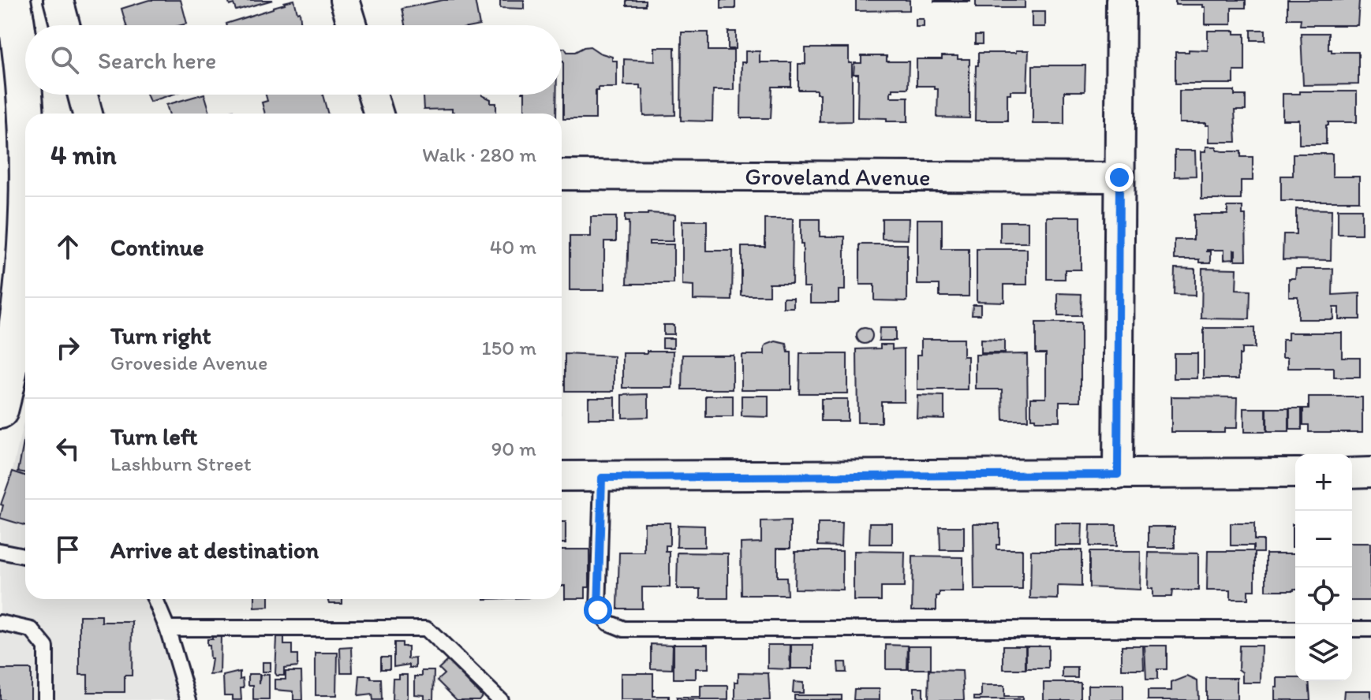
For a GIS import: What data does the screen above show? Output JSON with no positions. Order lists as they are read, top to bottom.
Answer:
{
  "streets": {
    "street": ["Groveland Avenue"]
  },
  "page": {
    "search": "Search here",
    "heading": ["4 min", "Walk · 280 m"],
    "list": [
      ["Continue", "40 m"],
      ["Turn right", "Groveside Avenue", "150 m"],
      ["Turn left", "Lashburn Street", "90 m"],
      "Arrive at destination"
    ],
    "map_buttons": ["+", "−"]
  }
}
